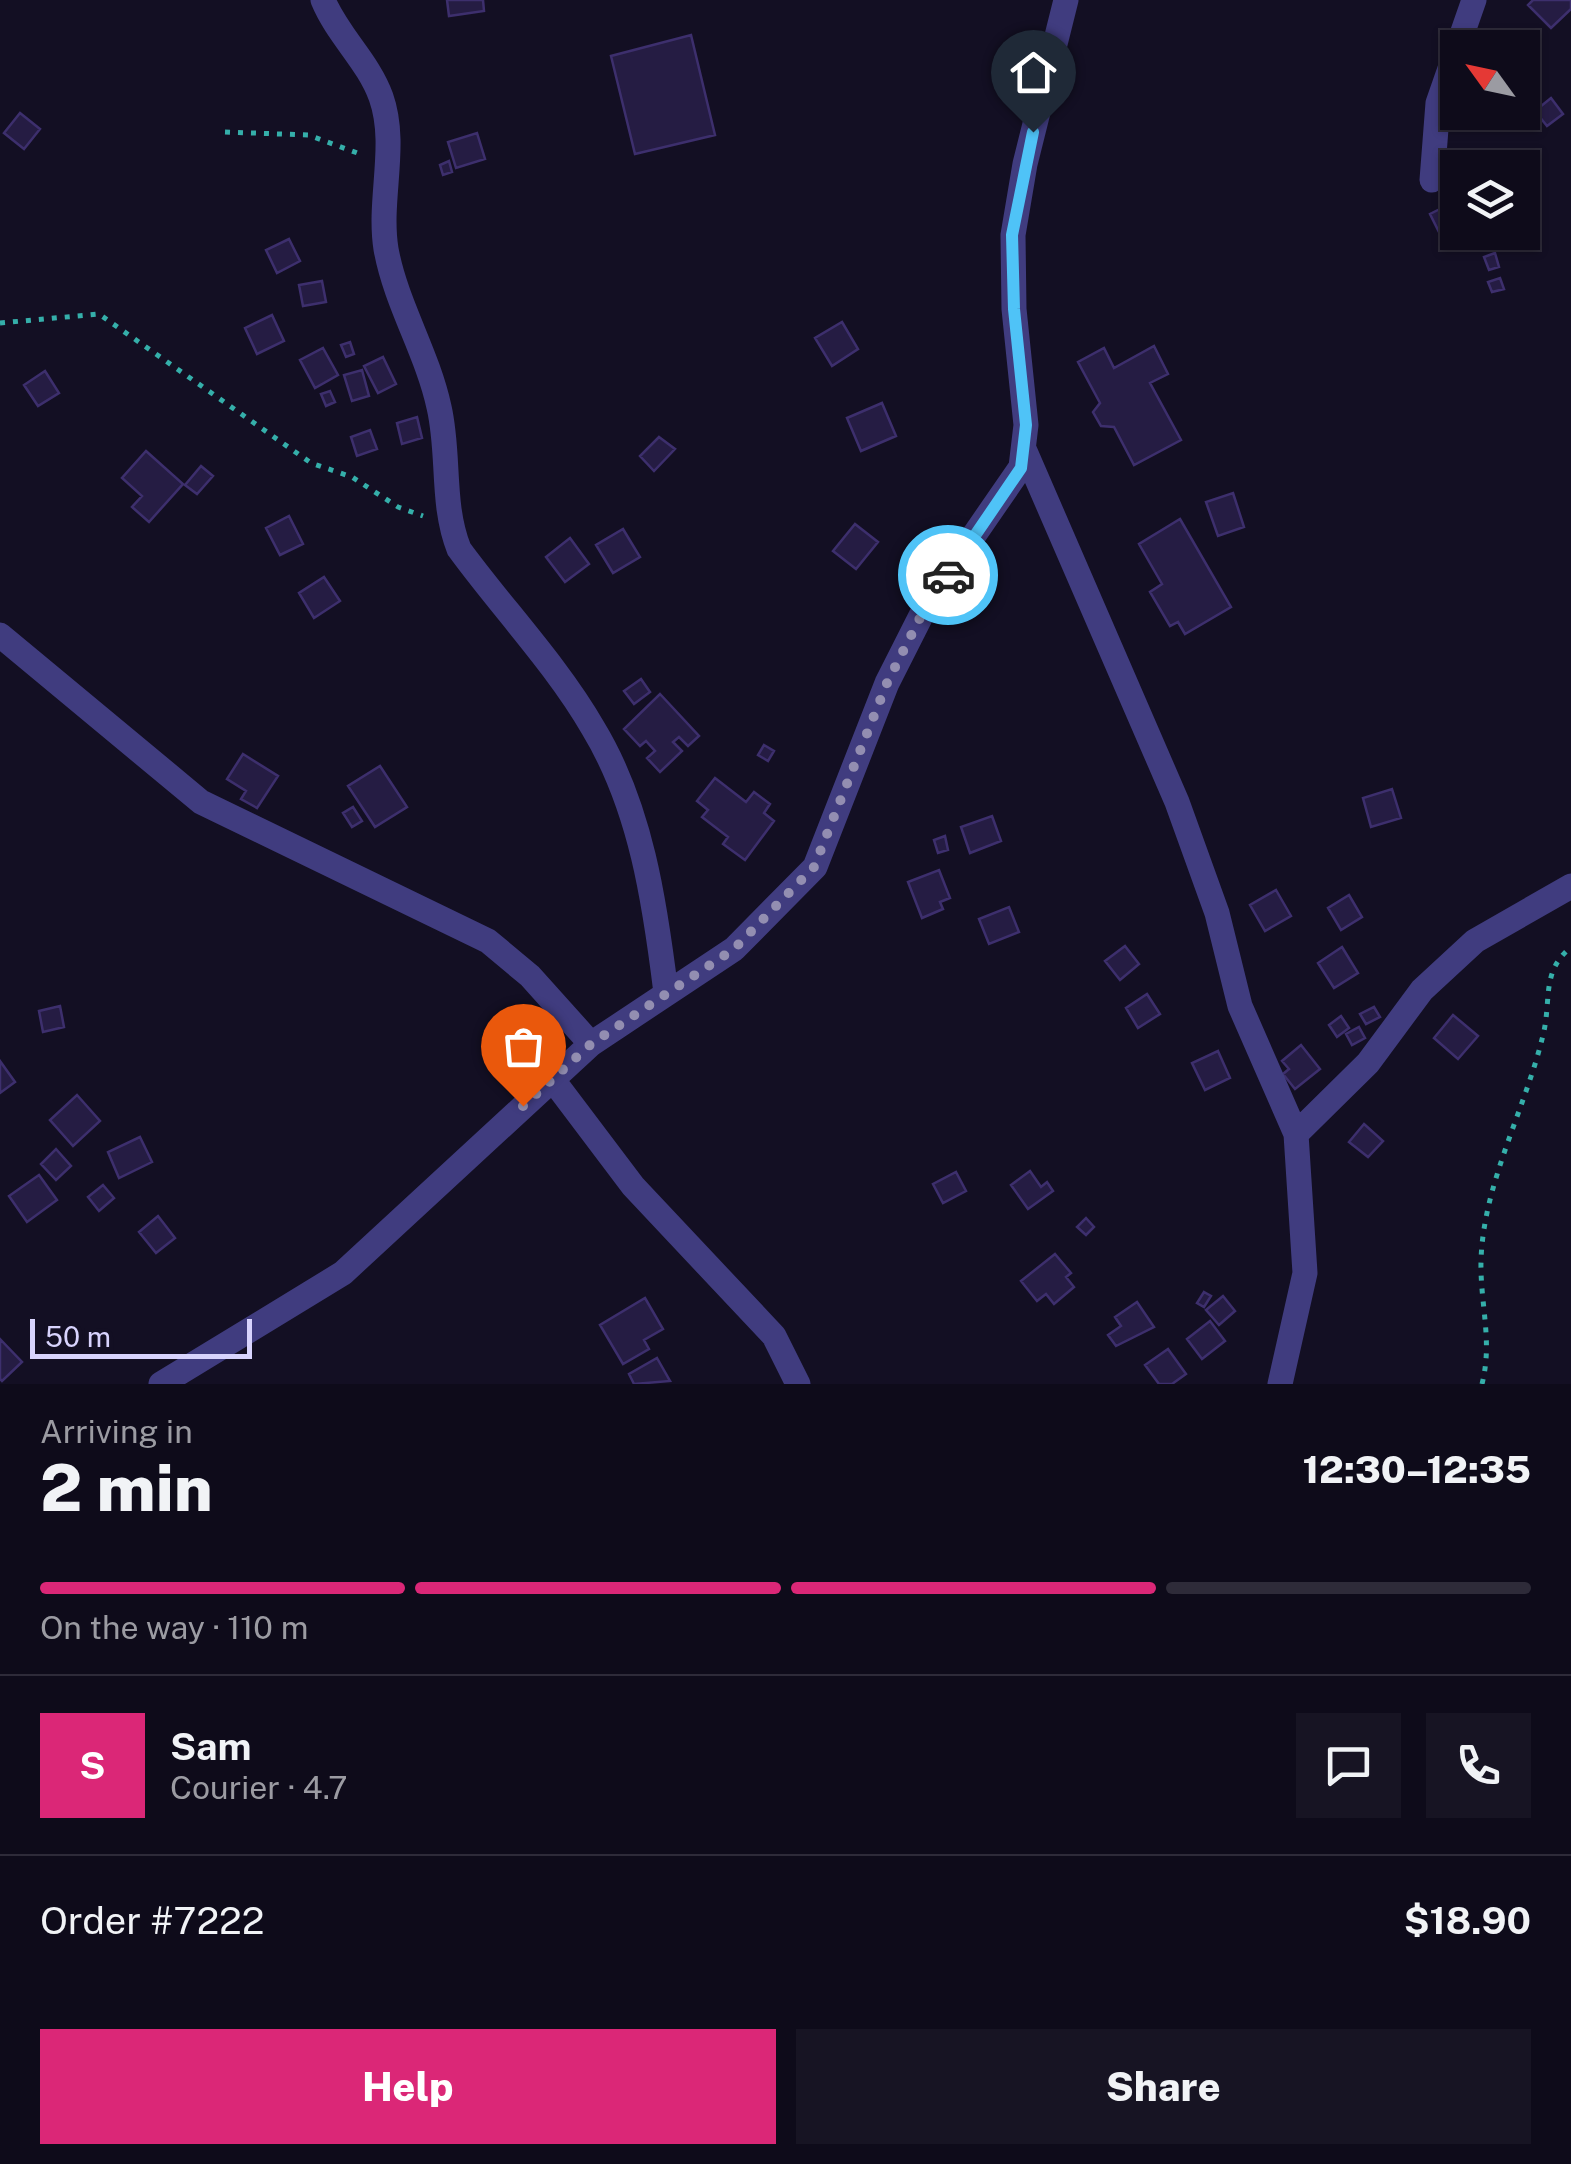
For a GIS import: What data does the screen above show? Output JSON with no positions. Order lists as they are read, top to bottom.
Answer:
{
  "scale_bar": "50 m",
  "north": "top left",
  "page": {
    "scale": "50 m",
    "heading": ["2 min", "Arriving in", "12:30–12:35"],
    "panel": [
      "Sam",
      "Courier · 4.7",
      "Order #7222",
      "$18.90"
    ],
    "bar": "On the way · 110 m",
    "round": "S",
    "buttons": ["Help", "Share"]
  }
}
